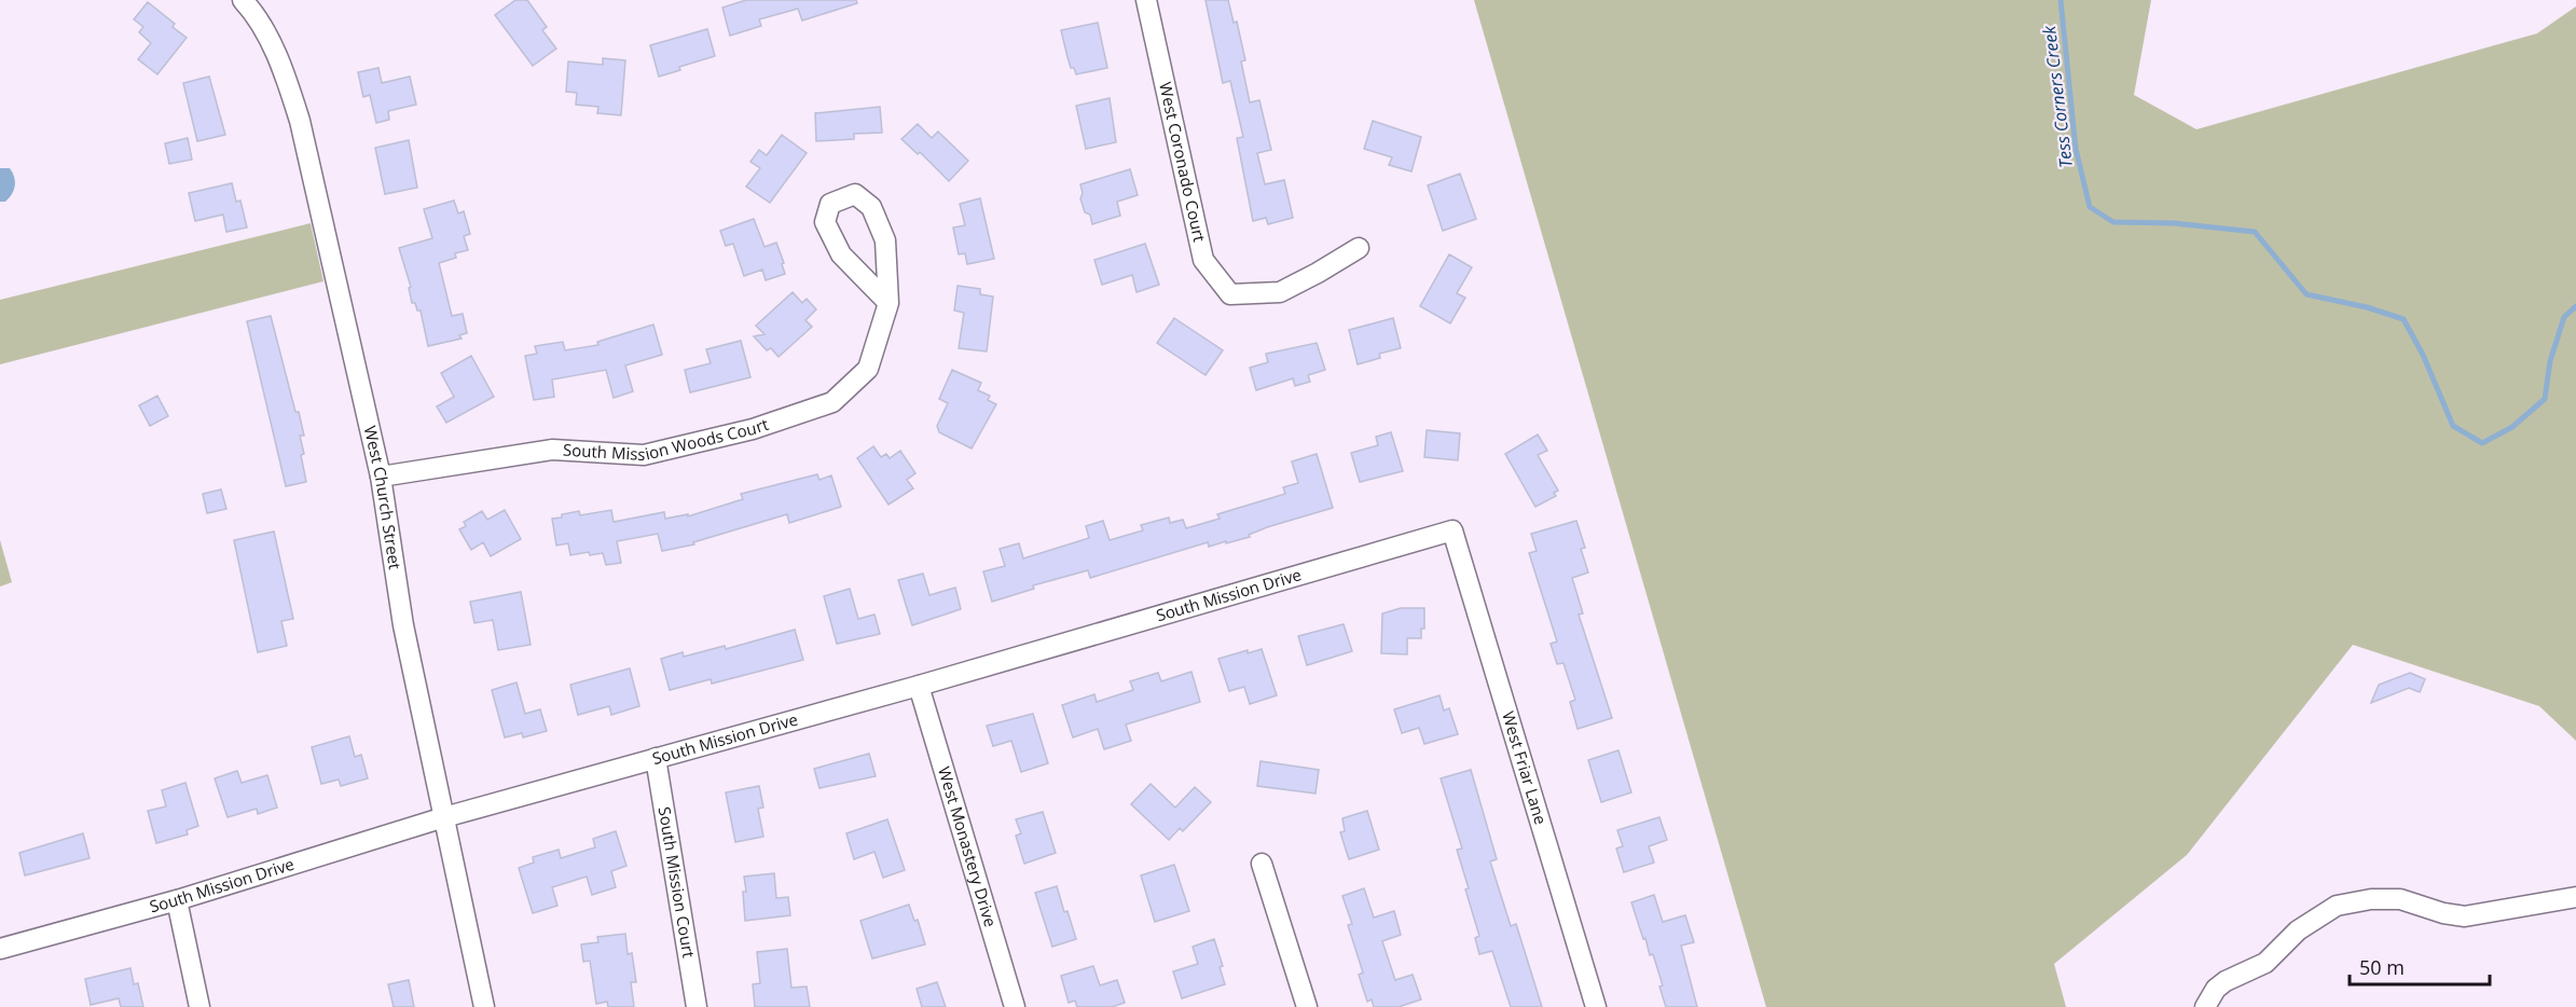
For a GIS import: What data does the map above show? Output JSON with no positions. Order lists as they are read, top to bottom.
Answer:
{
  "streets": {
    "street": [
      "West Coronado Court",
      "South Mission Woods Court",
      "West Church Street",
      "South Mission Drive",
      "West Friar Lane",
      "West Monastery Drive",
      "South Mission Court"
    ]
  },
  "crossings": [
    ["South Mission Woods Court", "West Church Street"],
    ["West Church Street", "South Mission Drive"],
    ["South Mission Drive", "West Friar Lane"],
    ["South Mission Drive", "West Monastery Drive"],
    ["South Mission Drive", "South Mission Court"]
  ],
  "water": ["Tess Corners Creek"],
  "scale_bar": "50 m"
}
